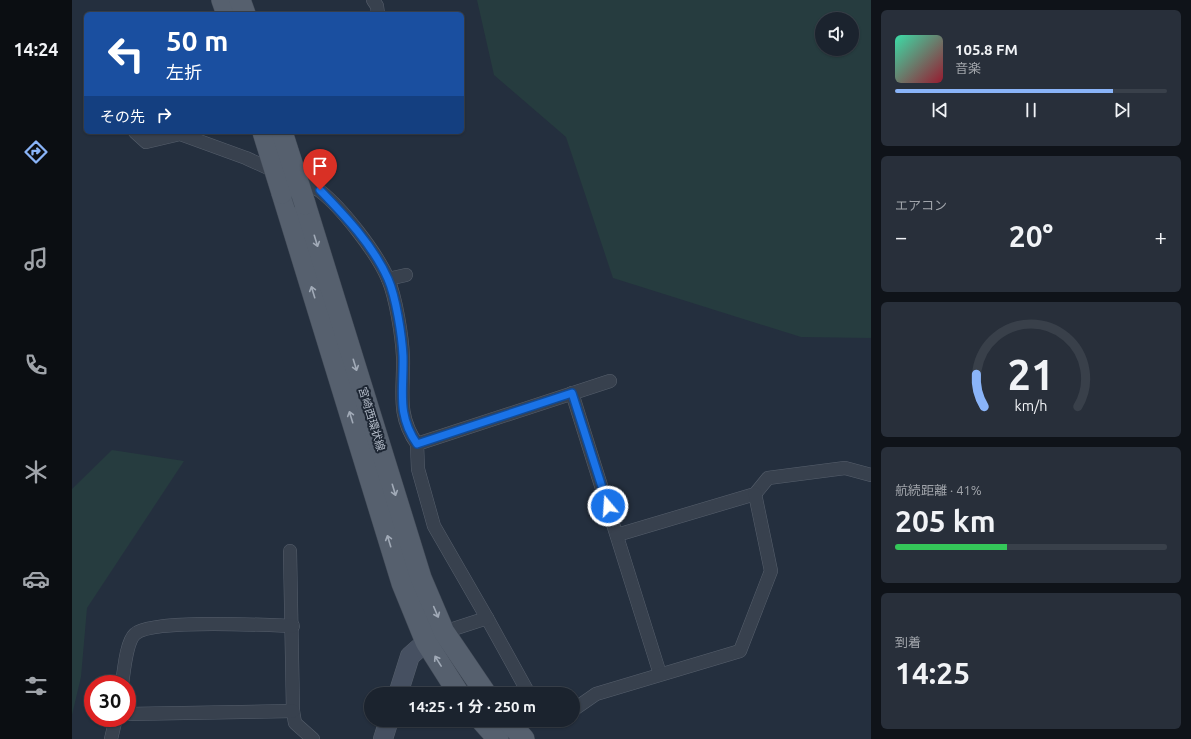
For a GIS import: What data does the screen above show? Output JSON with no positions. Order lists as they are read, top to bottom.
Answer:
{
  "streets": {
    "main road": ["宮崎西環状線"]
  },
  "page": {
    "tabs": "14:24",
    "turn": ["50 m", "左折"],
    "song": ["105.8 FM", "音楽"],
    "then": "その先",
    "tile": [
      "エアコン",
      ["航続距離 · 41%", "205 km"],
      ["到着", "14:25"]
    ],
    "heat": ["−", "20°", "+"],
    "limit": "30",
    "trip": "14:25 · 1 分 · 250 m",
    "gauge": ["21", "km/h"]
  }
}
